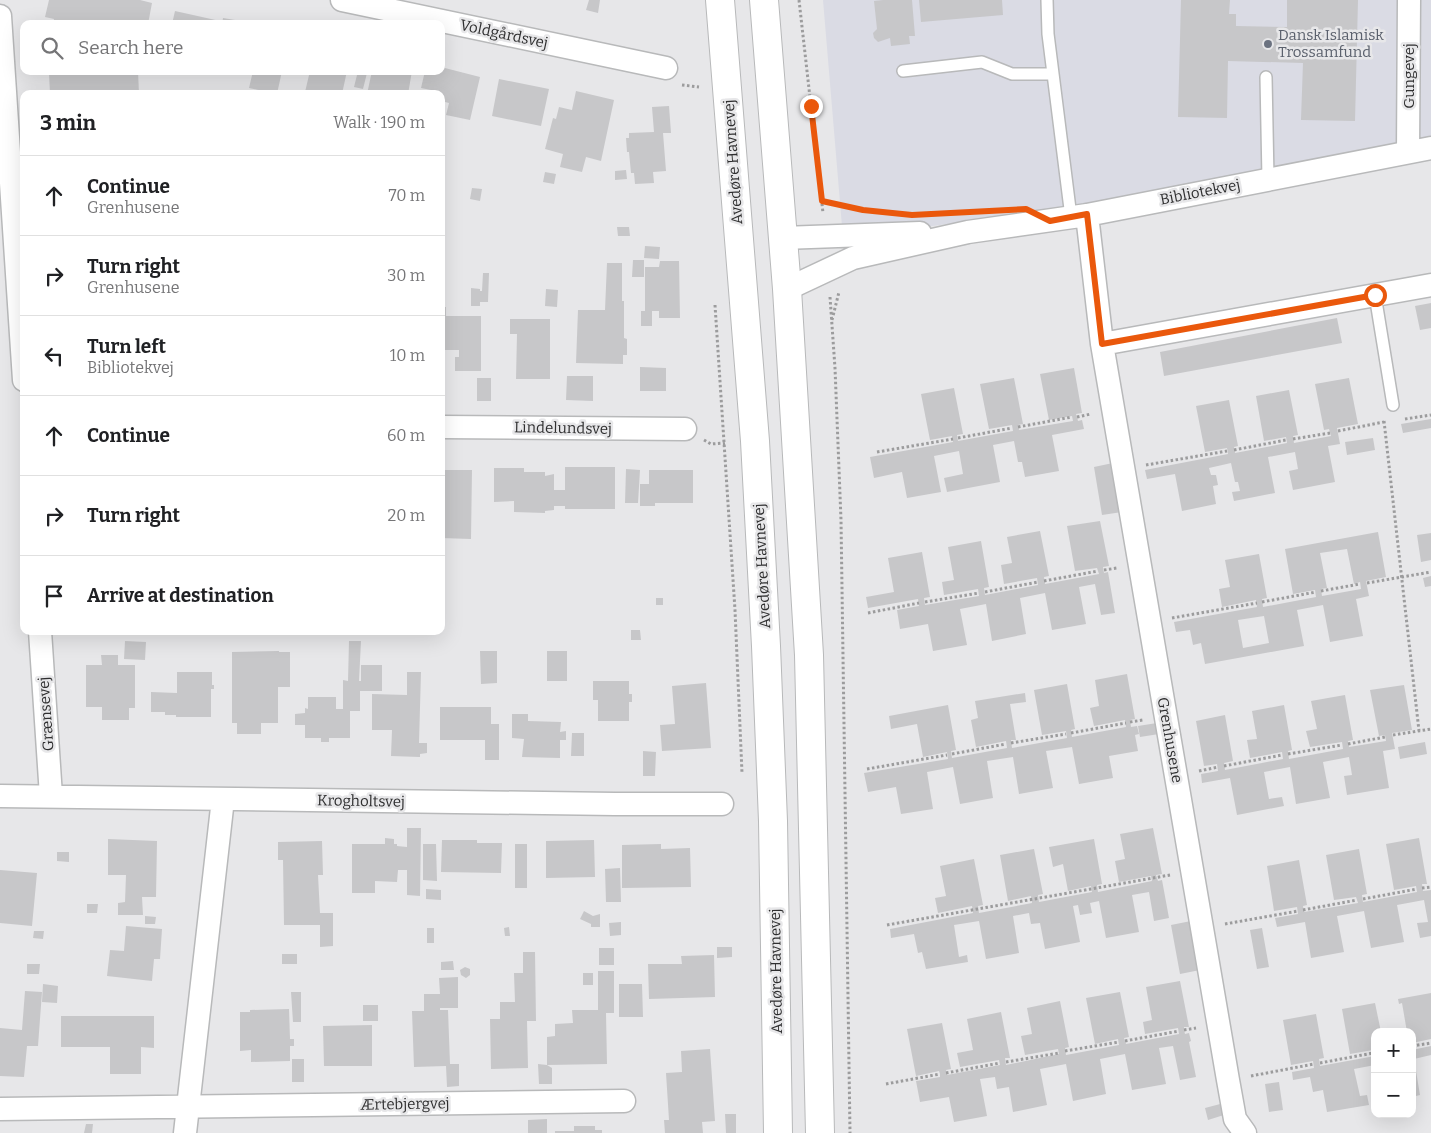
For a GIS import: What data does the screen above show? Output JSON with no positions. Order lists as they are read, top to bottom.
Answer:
{
  "streets": {
    "street": [
      "Voldgårdsvej",
      "Gungevej",
      "Avedøre Havnevej",
      "Bibliotekvej",
      "Lindelundsvej",
      "Grænsevej",
      "Grenhusene",
      "Krogholtsvej",
      "Ærtebjergvej"
    ]
  },
  "crossings": [
    ["Gungevej", "Bibliotekvej"],
    ["Bibliotekvej", "Grenhusene"],
    ["Grænsevej", "Krogholtsvej"]
  ],
  "places": ["Dansk Islamisk Trossamfund"],
  "page": {
    "search": "Search here",
    "heading": ["3 min", "Walk · 190 m"],
    "list": [
      ["Continue", "Grenhusene", "70 m"],
      ["Turn right", "Grenhusene", "30 m"],
      ["Turn left", "Bibliotekvej", "10 m"],
      ["Continue", "60 m"],
      ["Turn right", "20 m"],
      "Arrive at destination"
    ],
    "map_buttons": ["+", "−"]
  }
}
